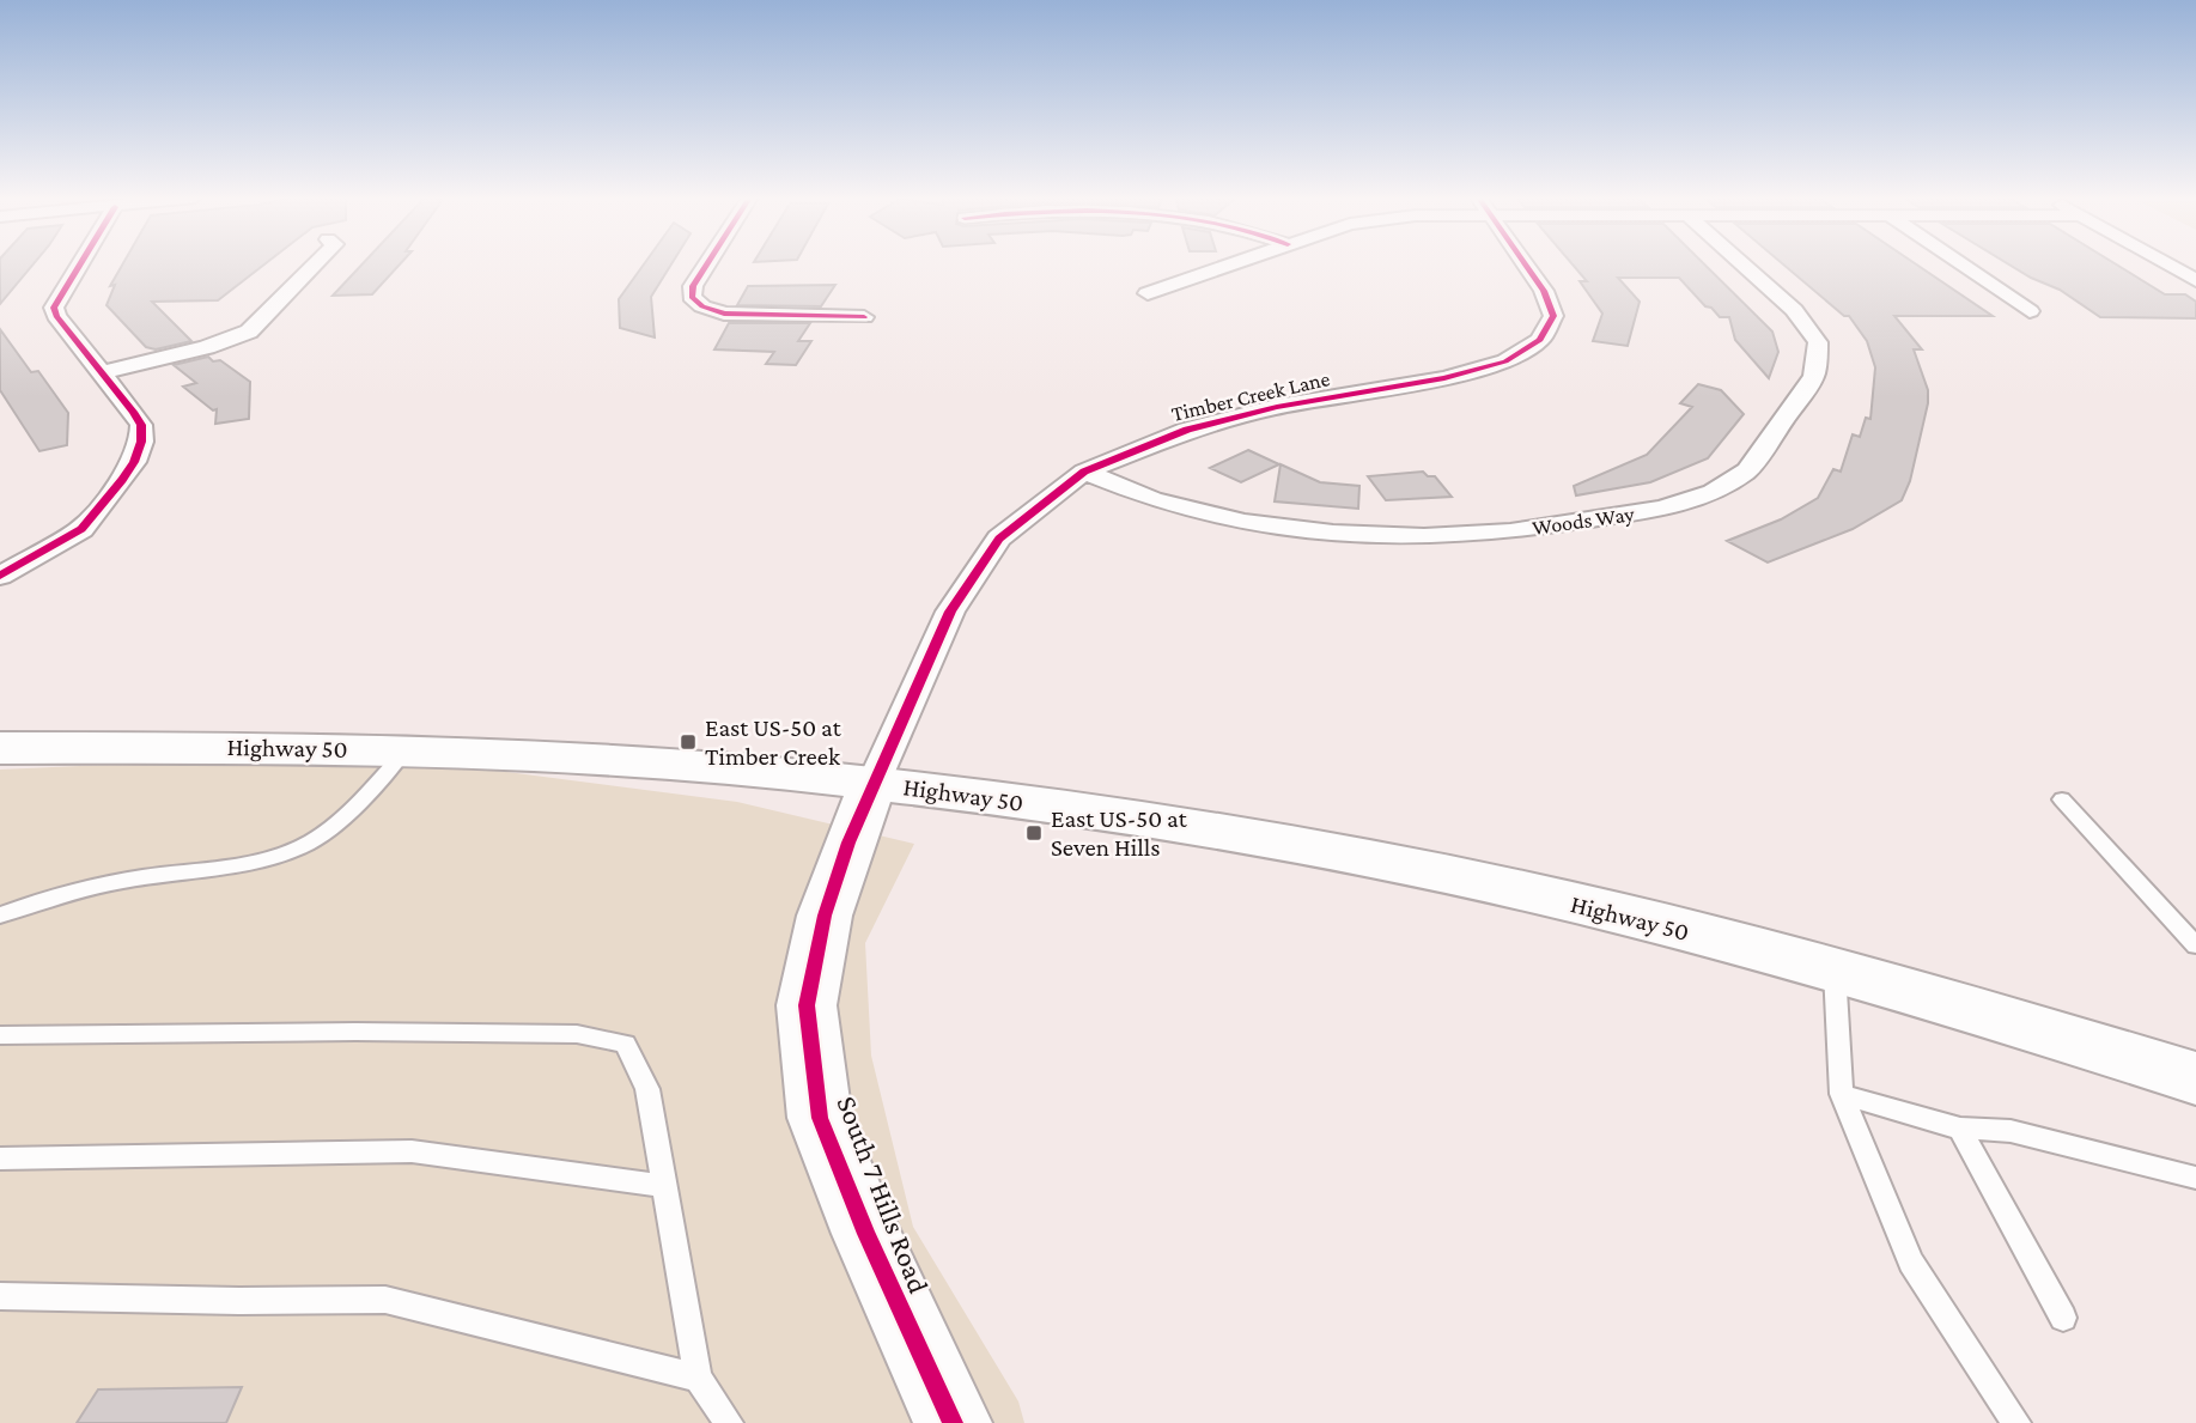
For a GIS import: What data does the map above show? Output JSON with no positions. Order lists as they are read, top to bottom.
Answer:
{
  "streets": {
    "main road": ["Highway 50", "South 7 Hills Road"],
    "street": ["Timber Creek Lane", "Woods Way"]
  },
  "crossings": [
    ["Timber Creek Lane", "Woods Way"],
    ["Timber Creek Lane", "Highway 50"],
    ["Timber Creek Lane", "South 7 Hills Road"],
    ["Highway 50", "South 7 Hills Road"]
  ],
  "places": {
    "transit": ["East US-50 at Timber Creek", "East US-50 at Seven Hills"]
  }
}
